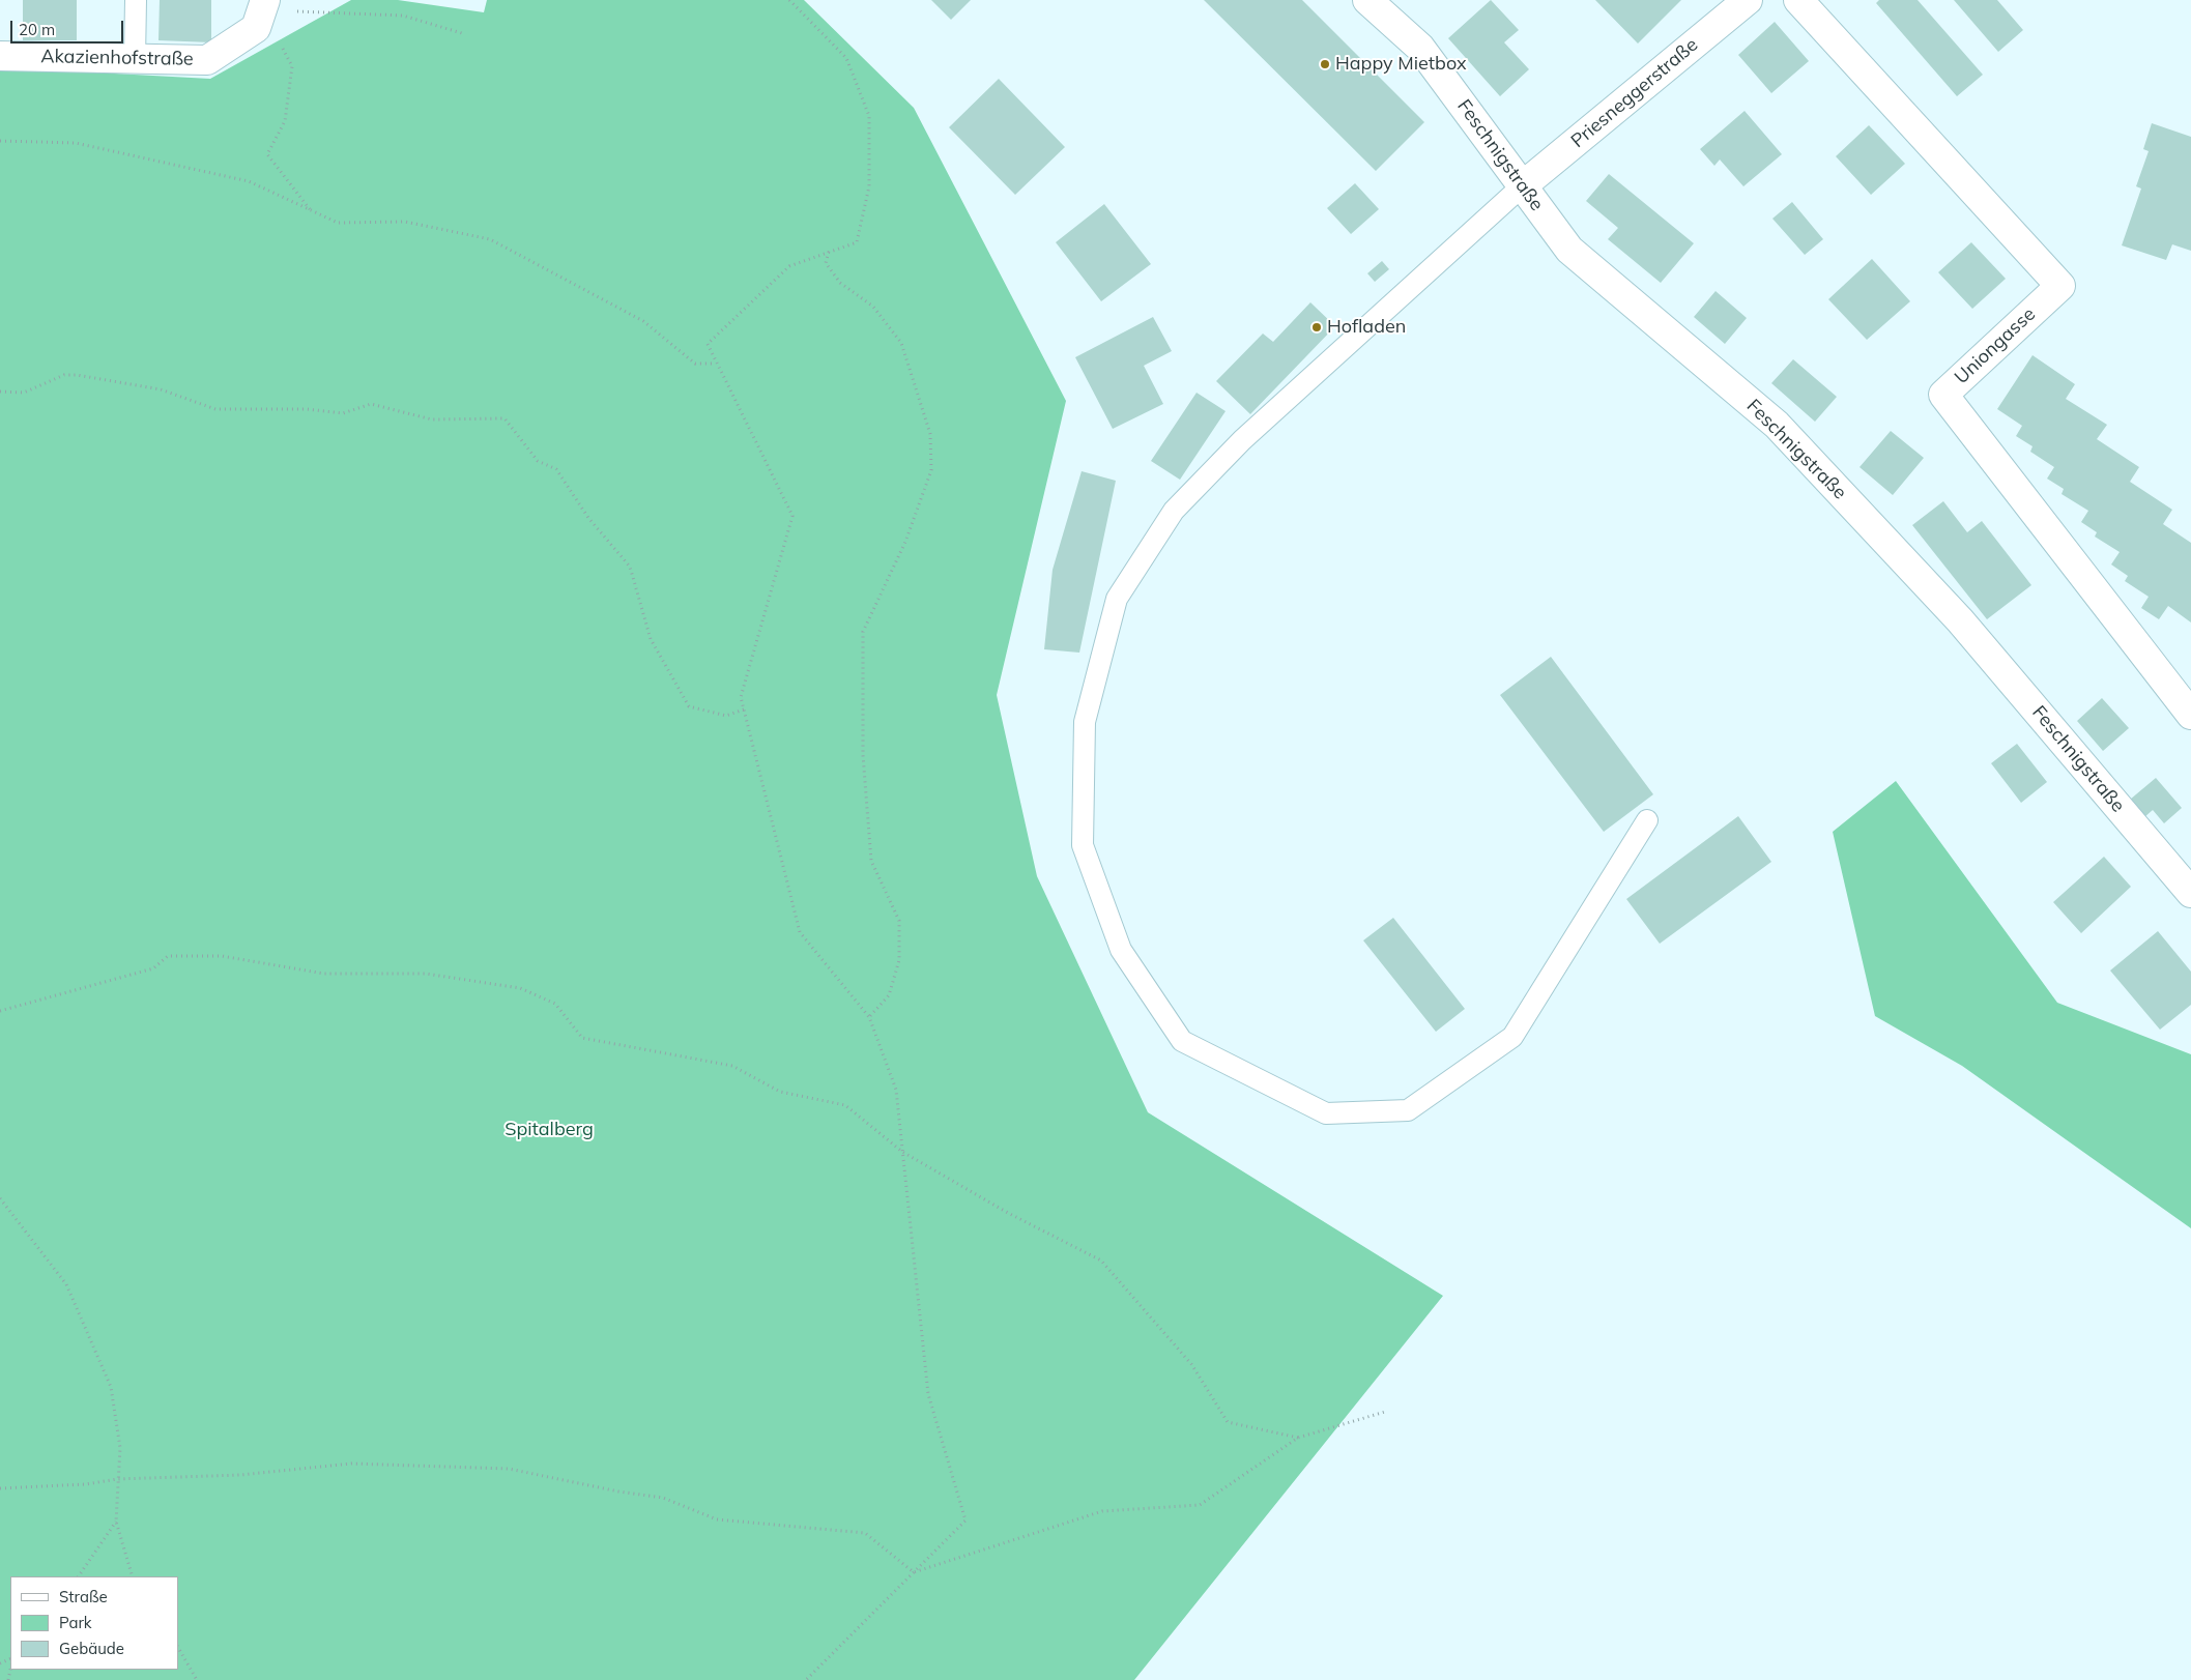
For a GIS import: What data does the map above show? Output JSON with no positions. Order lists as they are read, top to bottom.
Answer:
{
  "streets": {
    "street": [
      "Akazienhofstraße",
      "Priesneggerstraße",
      "Feschnigstraße",
      "Uniongasse"
    ]
  },
  "crossings": [
    ["Priesneggerstraße", "Feschnigstraße"]
  ],
  "parks": ["Spitalberg"],
  "places": ["Happy Mietbox", "Hofladen"],
  "legend": ["Straße", "Park", "Gebäude"],
  "scale_bar": "20 m"
}
